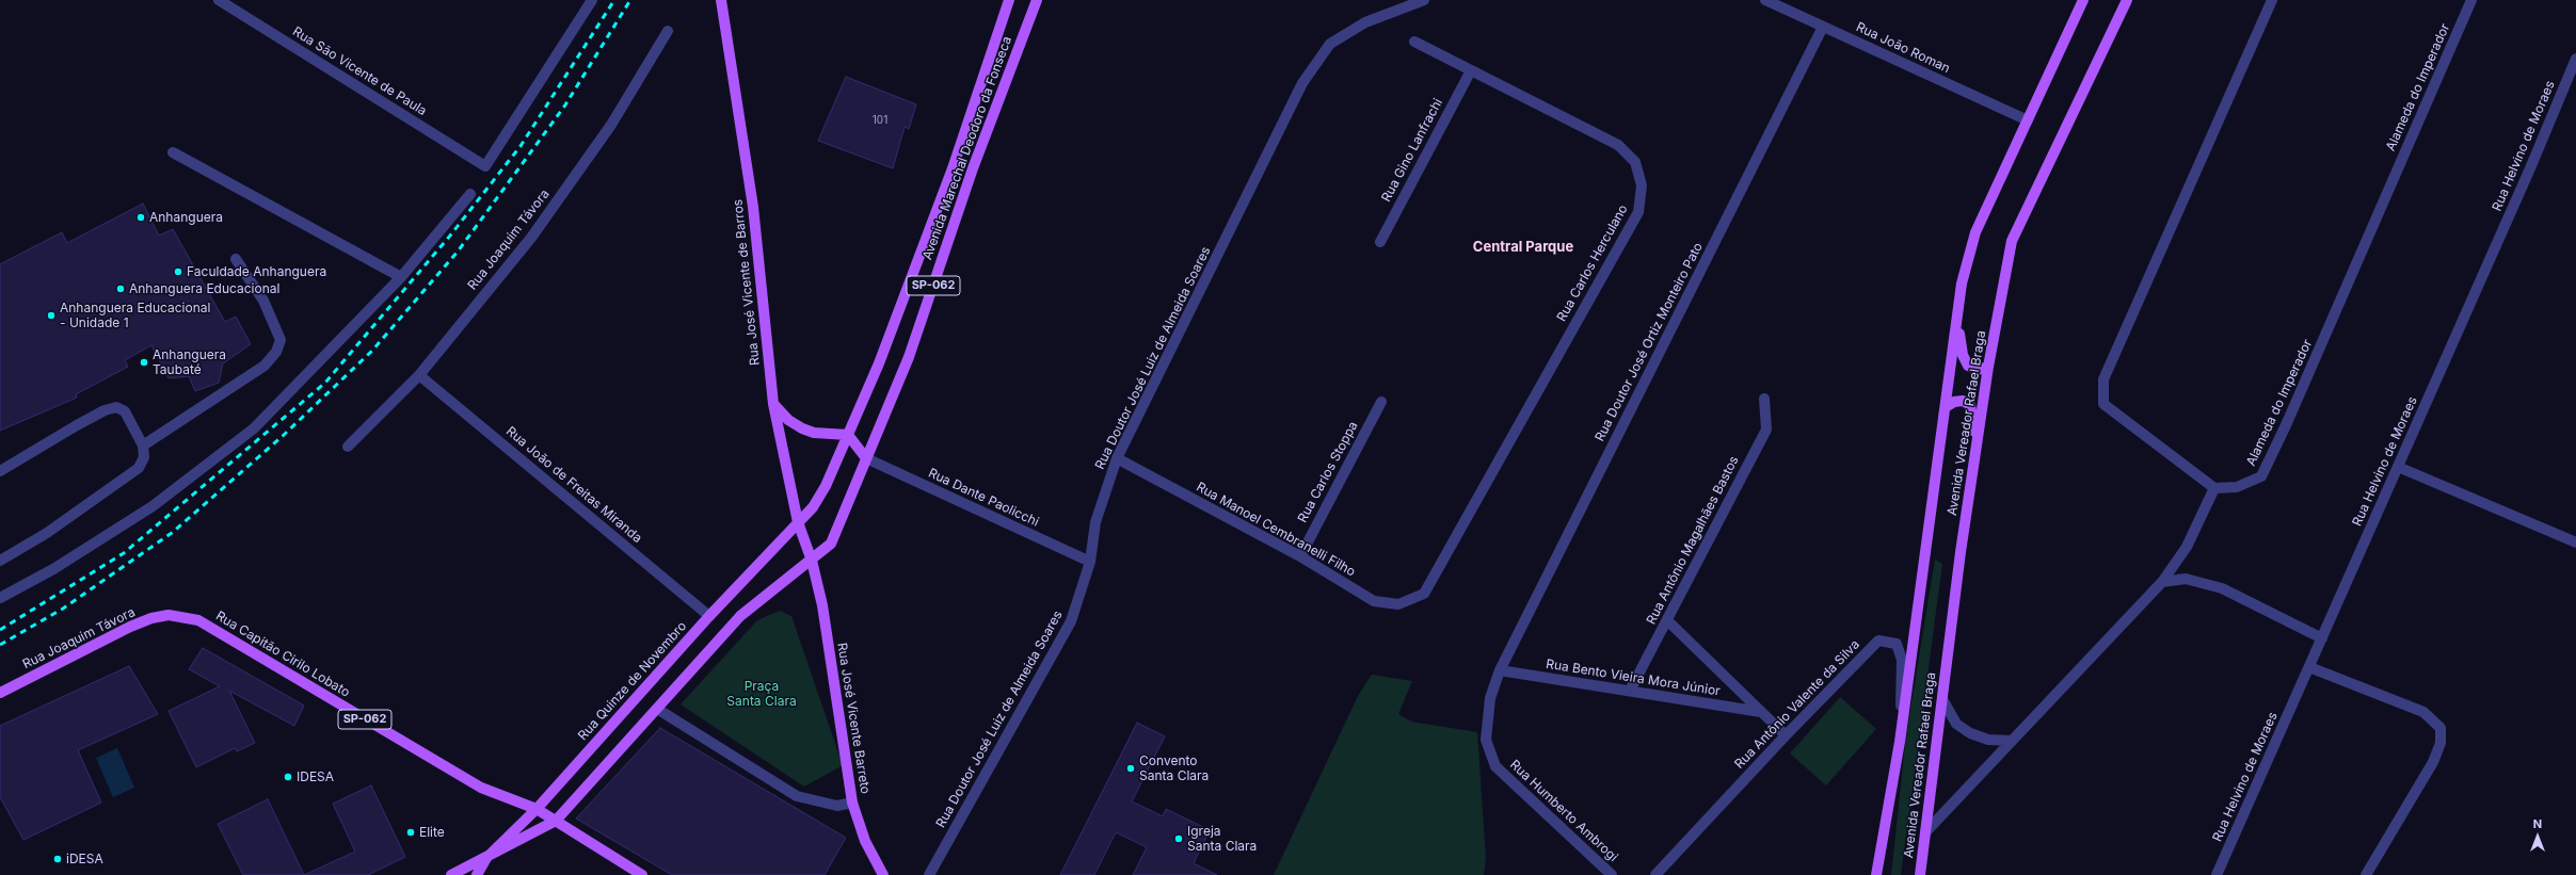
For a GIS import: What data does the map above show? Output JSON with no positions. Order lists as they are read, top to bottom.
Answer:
{
  "streets": {
    "main road": [
      "Avenida Marechal Deodoro da Fonseca",
      "Rua Joaquim Távora",
      "Rua José Vicente de Barros",
      "SP-062",
      "Avenida Vereador Rafael Braga",
      "Rua Capitão Cirilo Lobato",
      "Rua Quinze de Novembro",
      "Rua José Vicente Barreto"
    ],
    "street": [
      "Rua João Roman",
      "Rua São Vicente de Paula",
      "Alameda do Imperador",
      "Rua Helvino de Moraes",
      "Rua Gino Lanfrachi",
      "Rua Carlos Herculano",
      "Rua Doutor José Ortiz Monteiro Pato",
      "Rua Doutor José Luiz de Almeida Soares",
      "Rua Carlos Stoppa",
      "Rua João de Freitas Miranda",
      "Rua Dante Paolicchi",
      "Rua Manoel Cembranelli Filho",
      "Rua Antônio Magalhães Bastos",
      "Rua Bento Vieira Mora Júnior",
      "Rua Antônio Valente da Silva",
      "Rua Humberto Ambrogi"
    ]
  },
  "crossings": [
    ["Rua João Roman", "Rua Doutor José Ortiz Monteiro Pato"],
    ["Rua João Roman", "Avenida Vereador Rafael Braga"],
    ["Avenida Marechal Deodoro da Fonseca", "Rua José Vicente de Barros"],
    ["Avenida Marechal Deodoro da Fonseca", "SP-062"],
    ["Avenida Marechal Deodoro da Fonseca", "Rua Dante Paolicchi"],
    ["Avenida Marechal Deodoro da Fonseca", "Rua Quinze de Novembro"],
    ["Avenida Marechal Deodoro da Fonseca", "Rua José Vicente Barreto"],
    ["Rua Gino Lanfrachi", "Rua Carlos Herculano"],
    ["Rua Joaquim Távora", "Rua João de Freitas Miranda"],
    ["Rua Joaquim Távora", "Rua Capitão Cirilo Lobato"],
    ["Rua Carlos Herculano", "Rua Manoel Cembranelli Filho"],
    ["Rua José Vicente de Barros", "SP-062"],
    ["Rua José Vicente de Barros", "Rua Quinze de Novembro"],
    ["Rua José Vicente de Barros", "Rua José Vicente Barreto"],
    ["SP-062", "Rua Capitão Cirilo Lobato"],
    ["SP-062", "Rua Quinze de Novembro"],
    ["SP-062", "Rua José Vicente Barreto"],
    ["Rua Doutor José Ortiz Monteiro Pato", "Rua Bento Vieira Mora Júnior"],
    ["Rua Doutor José Ortiz Monteiro Pato", "Rua Humberto Ambrogi"],
    ["Rua Doutor José Luiz de Almeida Soares", "Rua Dante Paolicchi"],
    ["Rua Doutor José Luiz de Almeida Soares", "Rua Manoel Cembranelli Filho"],
    ["Avenida Vereador Rafael Braga", "Rua Antônio Valente da Silva"],
    ["Rua Carlos Stoppa", "Rua Manoel Cembranelli Filho"],
    ["Rua João de Freitas Miranda", "Rua Quinze de Novembro"],
    ["Rua Antônio Magalhães Bastos", "Rua Bento Vieira Mora Júnior"],
    ["Rua Capitão Cirilo Lobato", "Rua Quinze de Novembro"],
    ["Rua Bento Vieira Mora Júnior", "Rua Humberto Ambrogi"]
  ],
  "districts": ["Central Parque"],
  "parks": ["Praça Santa Clara"],
  "places": [
    "Anhanguera",
    "Faculdade Anhanguera",
    "Anhanguera Educacional",
    "Anhanguera Educacional - Unidade 1",
    "Anhanguera Taubaté",
    "Convento Santa Clara",
    "IDESA",
    "Elite",
    "Igreja Santa Clara",
    "iDESA"
  ],
  "house_numbers": ["101"],
  "north": "top"
}
